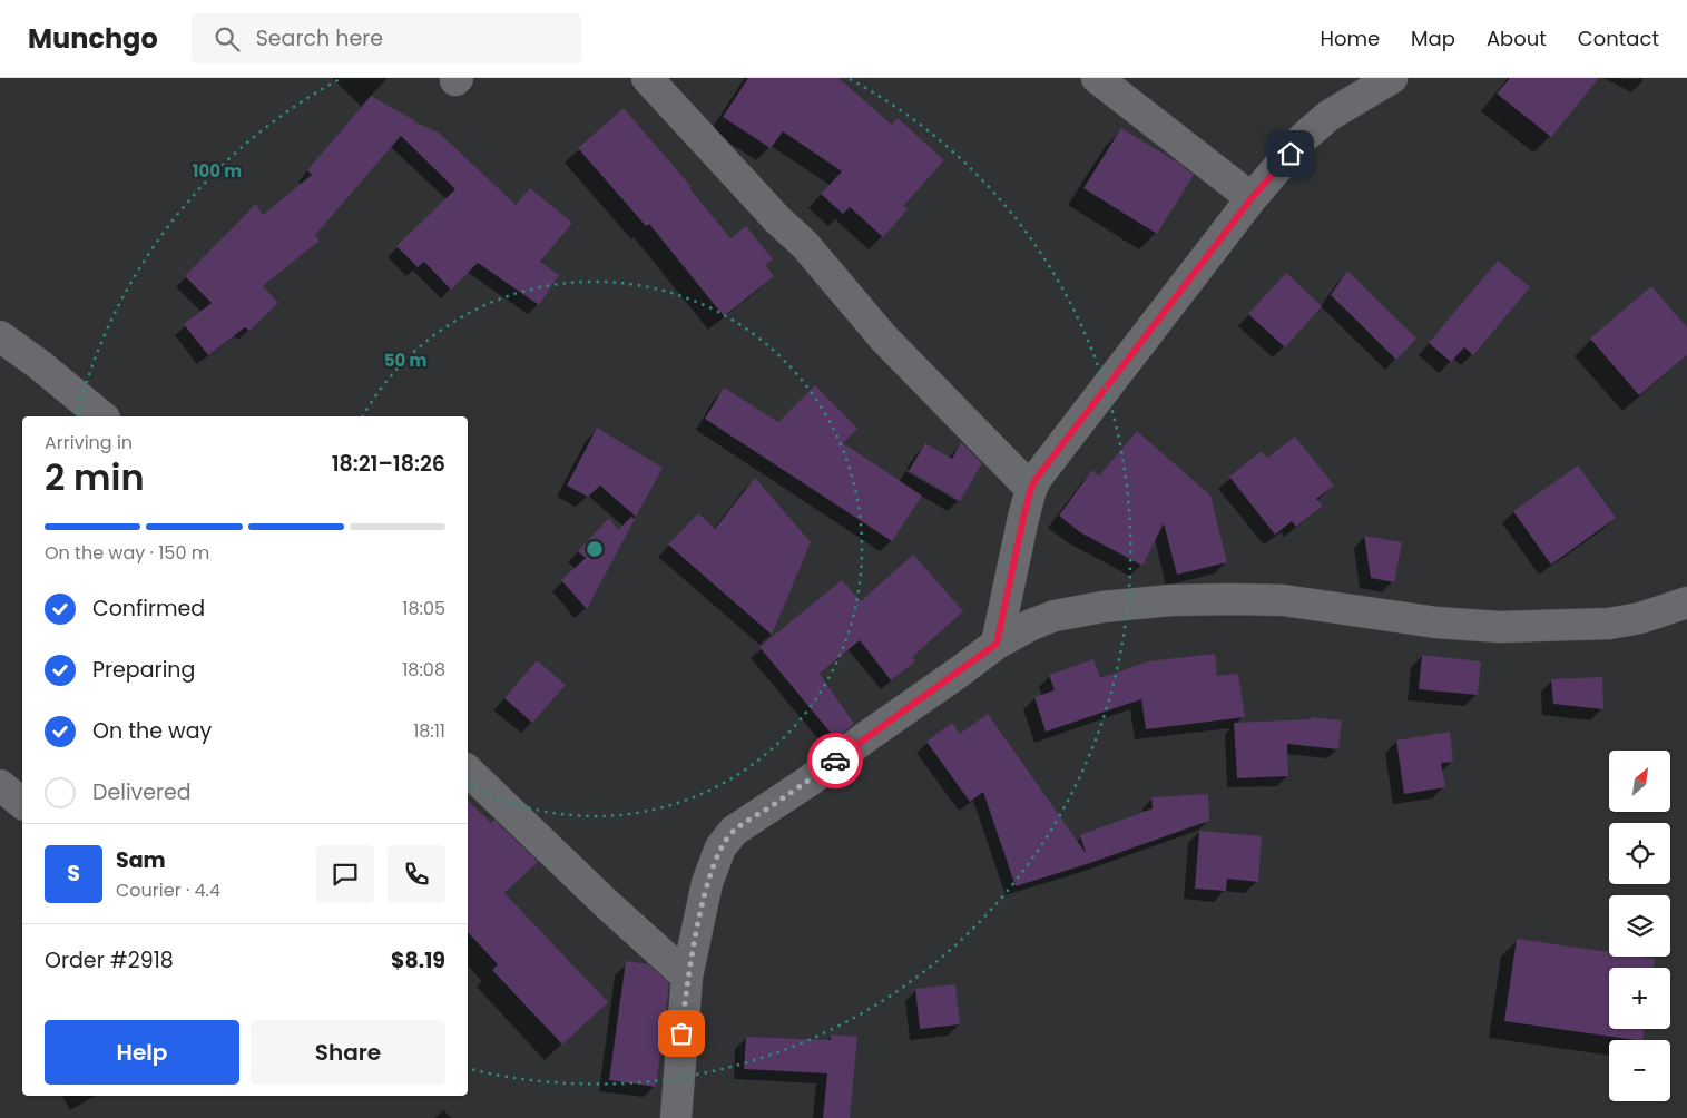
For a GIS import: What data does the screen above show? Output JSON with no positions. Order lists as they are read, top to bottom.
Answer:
{
  "north": "top right",
  "page": {
    "header": "Munchgo",
    "search": "Search here",
    "nav": [
      "Home",
      "Map",
      "About",
      "Contact"
    ],
    "heading": ["2 min", "Arriving in", "18:21–18:26"],
    "panel": [
      "Sam",
      "Courier · 4.4",
      "Order #2918",
      "$8.19"
    ],
    "bar": "On the way · 150 m",
    "list": [
      ["Confirmed", "18:05"],
      ["Preparing", "18:08"],
      ["On the way", "18:11"],
      "Delivered"
    ],
    "map_buttons": ["+", "−"],
    "round": "S",
    "buttons": ["Help", "Share"]
  },
  "rings": ["100 m", "50 m"]
}
